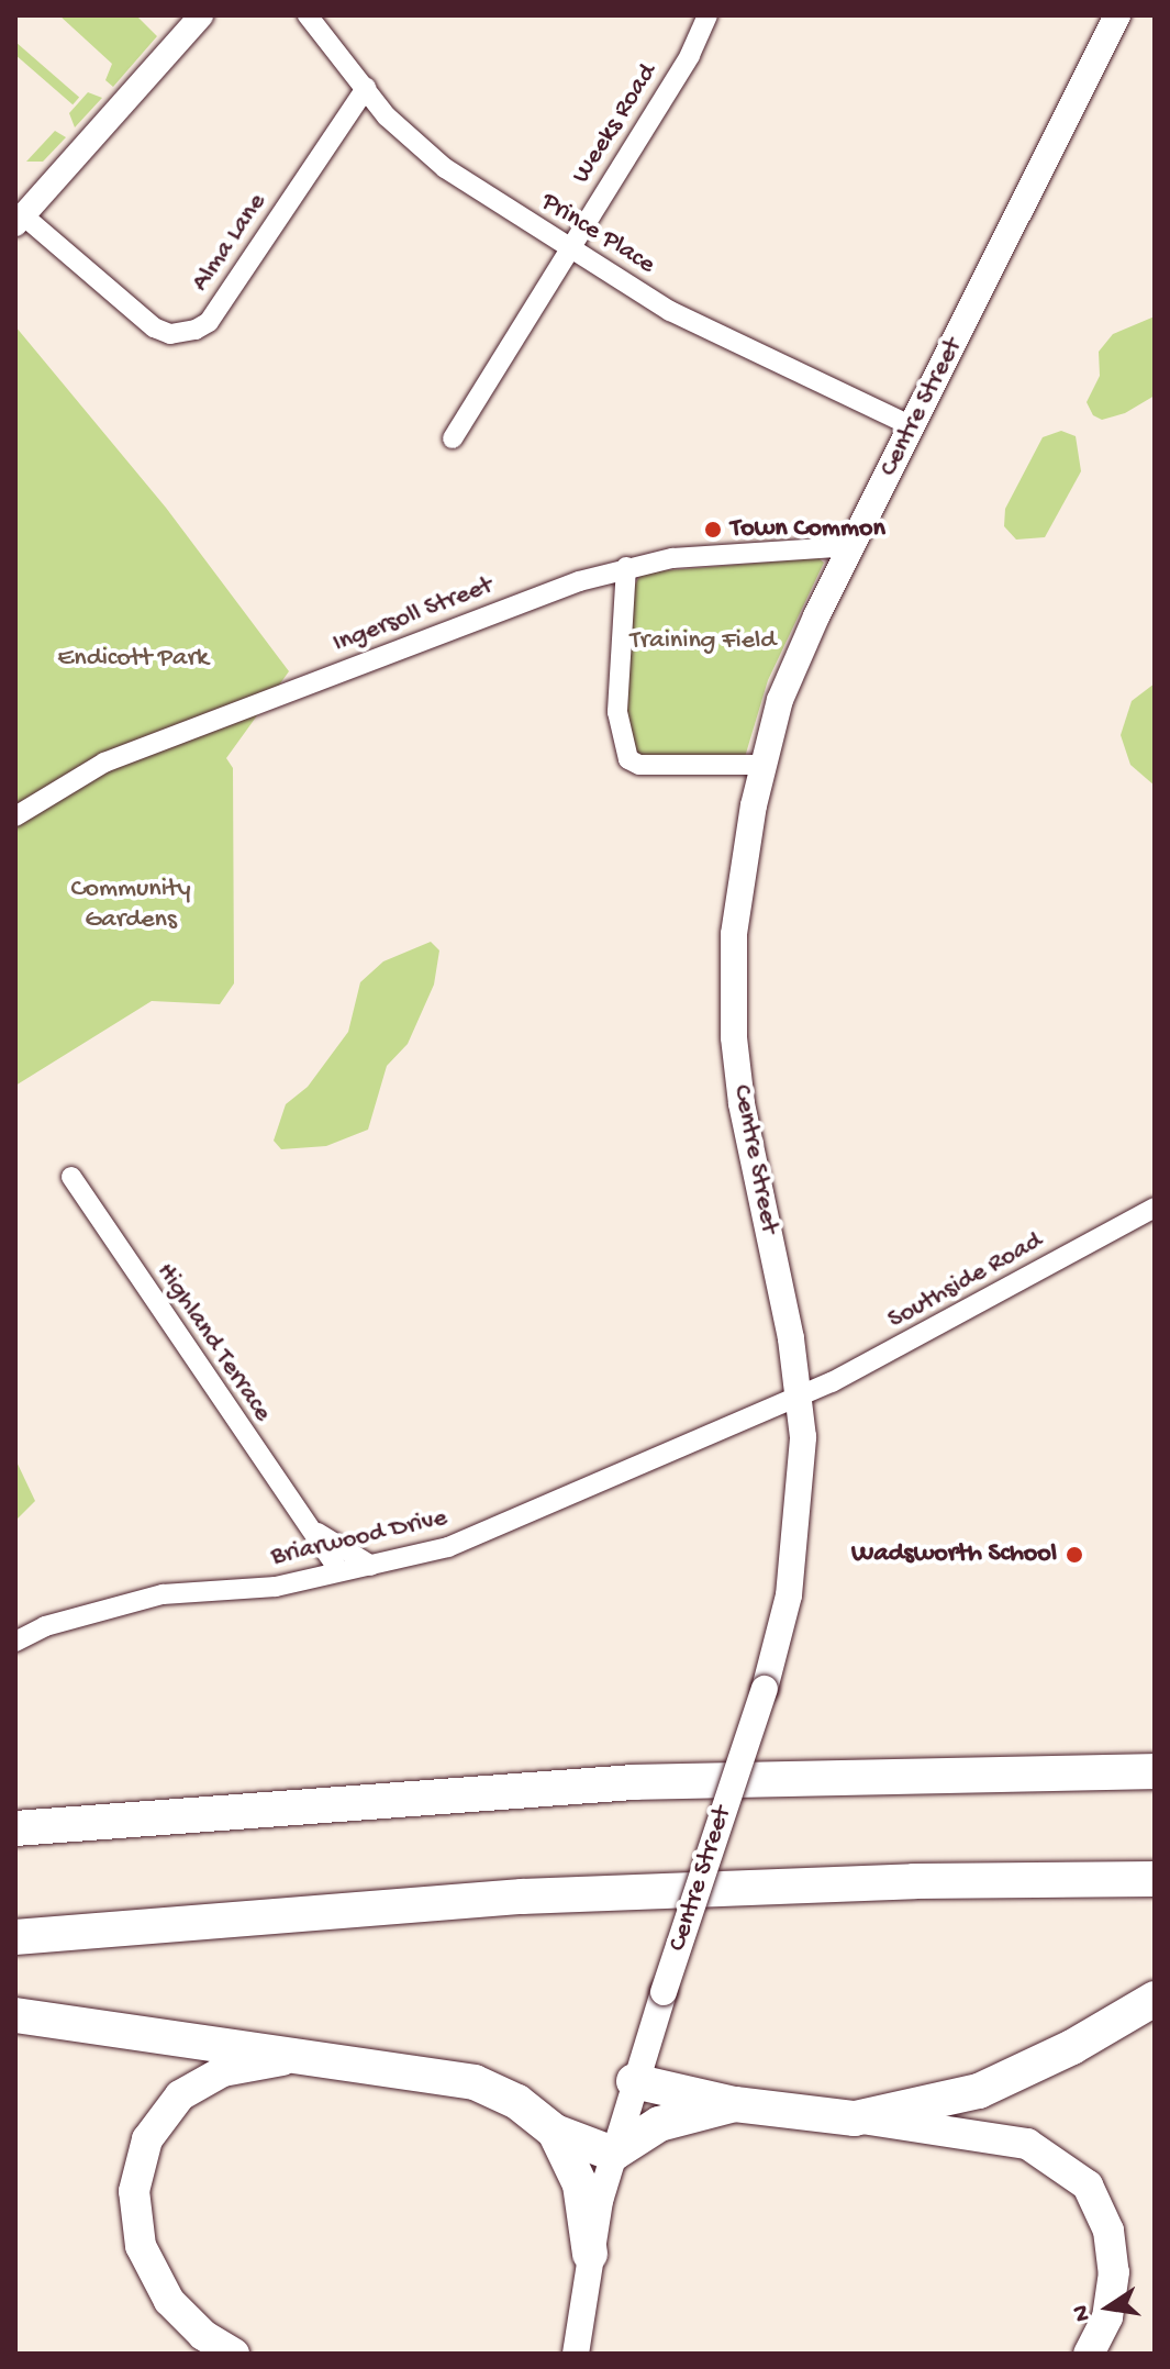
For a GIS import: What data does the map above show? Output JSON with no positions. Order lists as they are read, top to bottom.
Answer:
{
  "streets": {
    "main road": ["Centre Street"],
    "street": [
      "Weeks Road",
      "Prince Place",
      "Alma Lane",
      "Ingersoll Street",
      "Southside Road",
      "Highland Terrace",
      "Briarwood Drive"
    ]
  },
  "crossings": [
    ["Weeks Road", "Prince Place"],
    ["Prince Place", "Alma Lane"],
    ["Prince Place", "Centre Street"],
    ["Centre Street", "Ingersoll Street"],
    ["Centre Street", "Southside Road"],
    ["Centre Street", "Briarwood Drive"],
    ["Southside Road", "Briarwood Drive"],
    ["Highland Terrace", "Briarwood Drive"]
  ],
  "parks": ["Training Field", "Endicott Park", "Community Gardens"],
  "places": ["Town Common", "Wadsworth School"],
  "north": "left"
}
